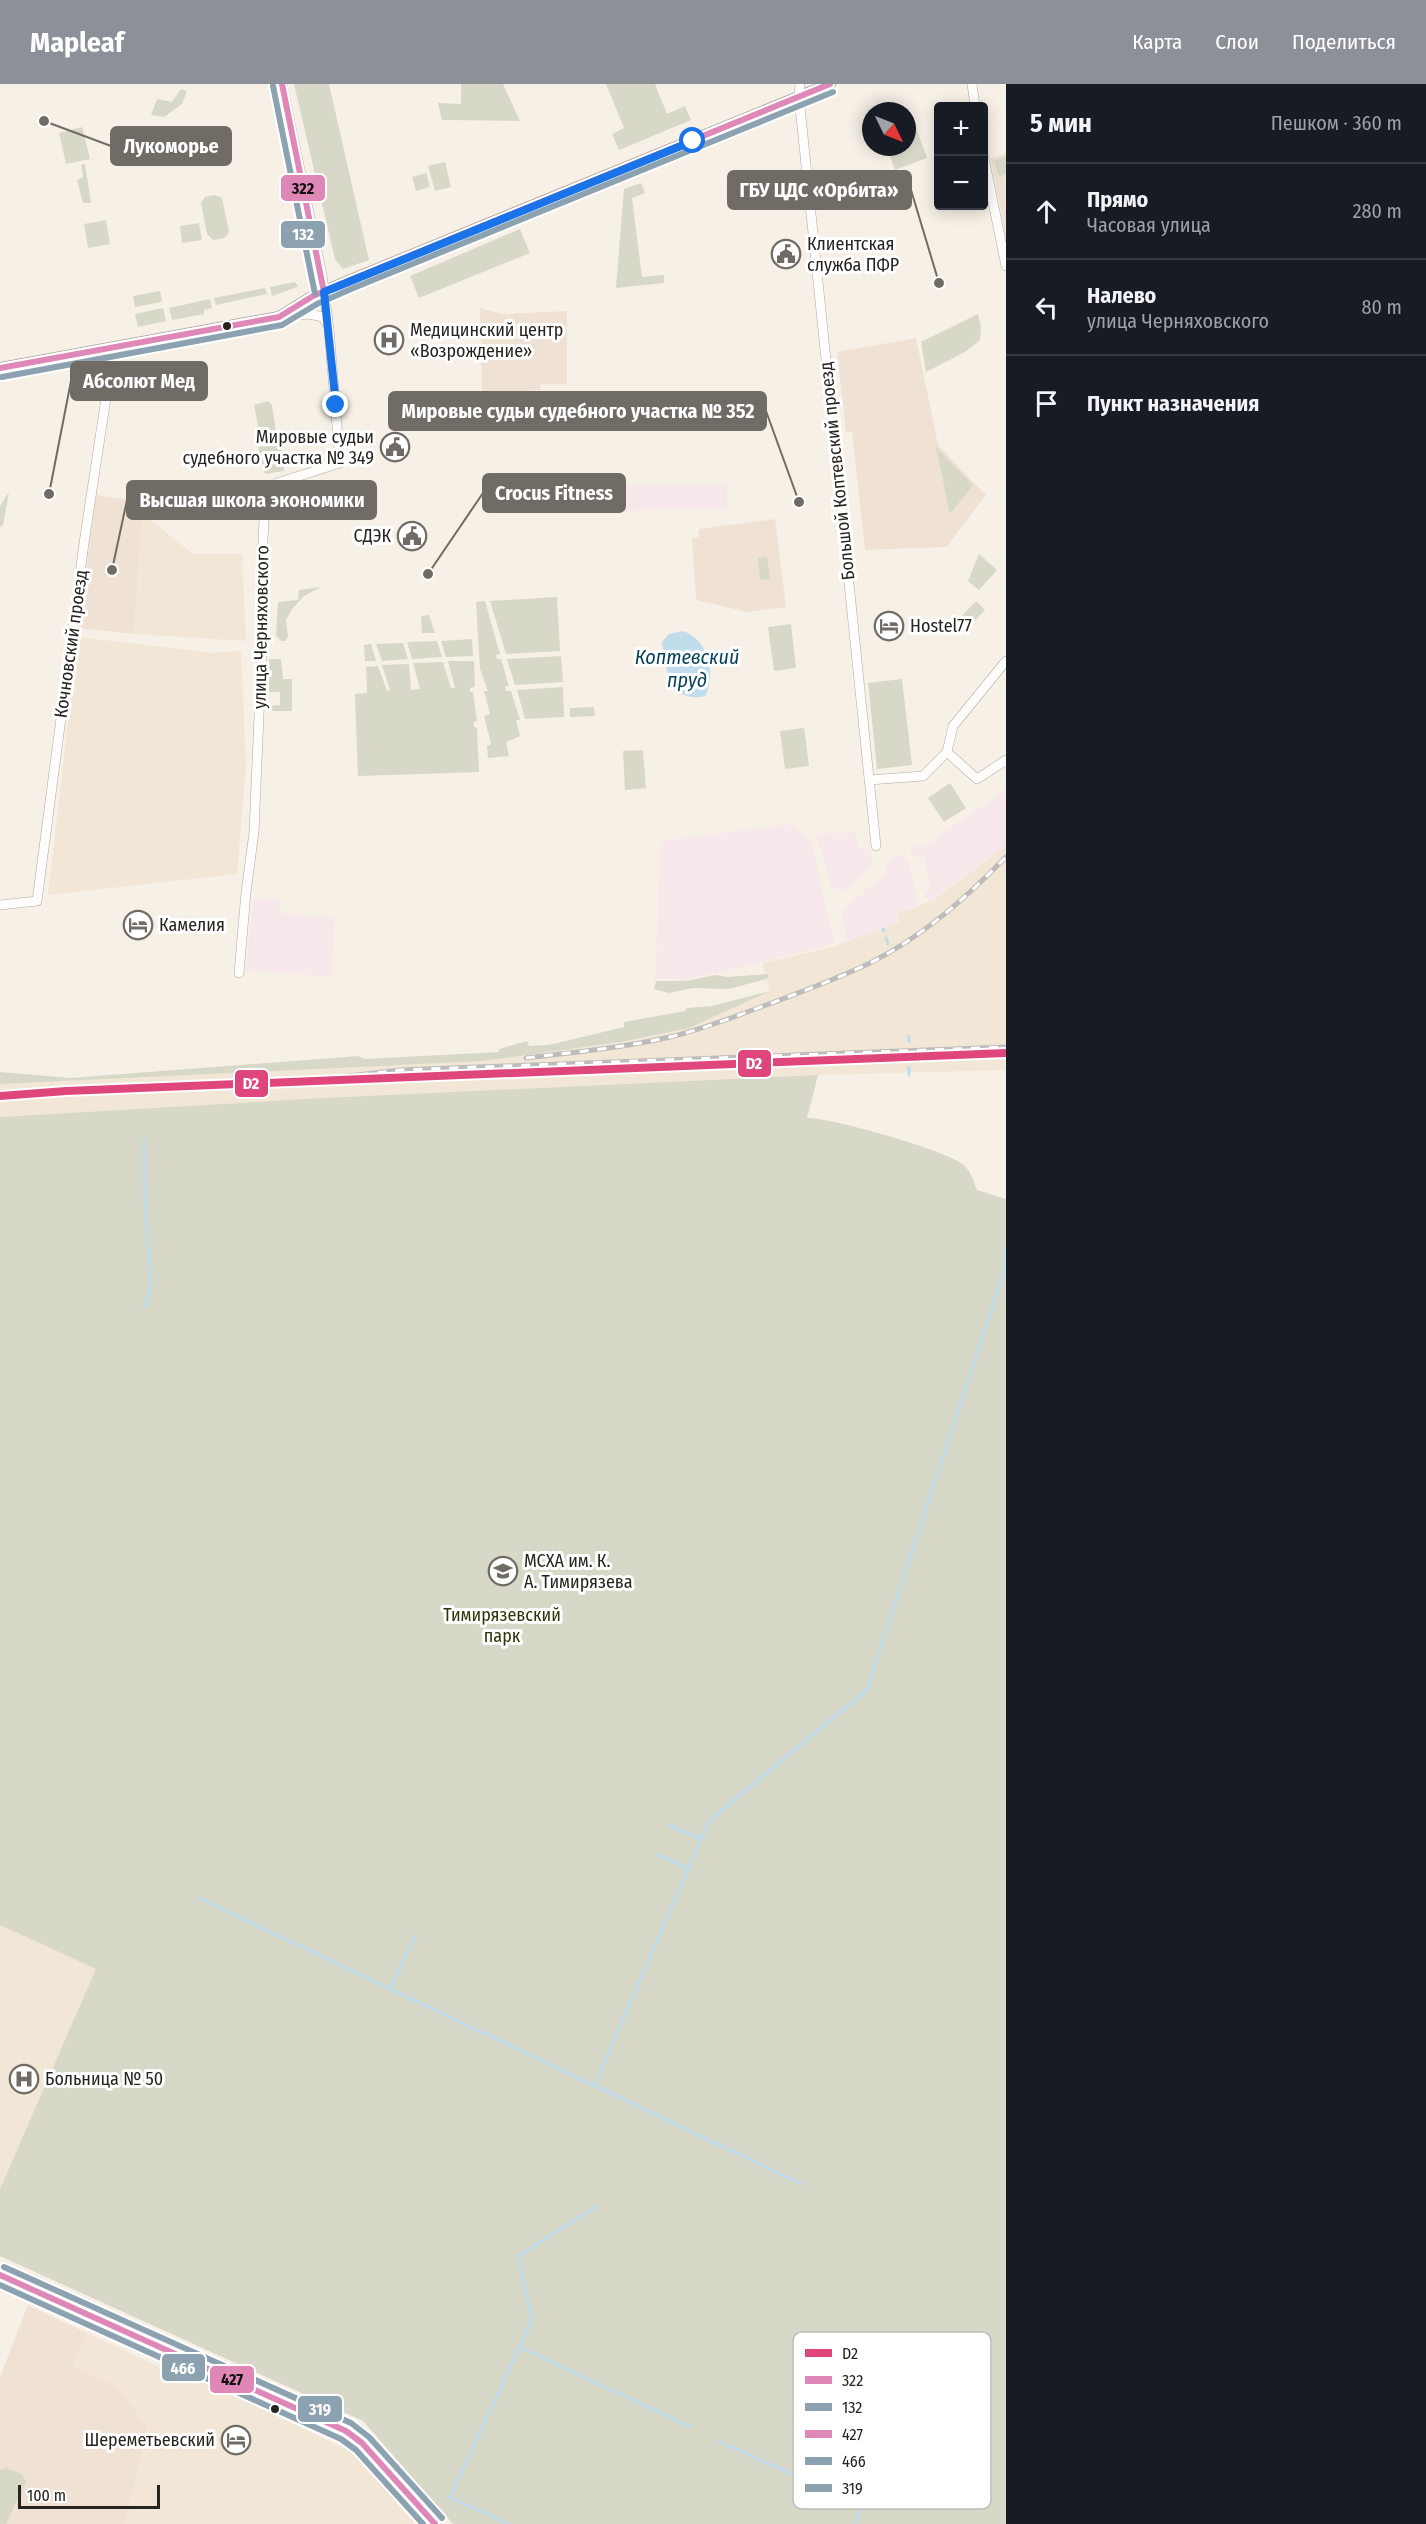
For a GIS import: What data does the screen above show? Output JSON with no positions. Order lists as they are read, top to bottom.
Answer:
{
  "streets": {
    "street": ["Большой Коптевский проезд", "улица Черняховского", "Кочновский проезд"]
  },
  "water": ["Коптевский пруд"],
  "parks": ["Тимирязевский парк"],
  "places": {
    "other": [
      "Лукоморье",
      "ГБУ ЦДС «Орбита»",
      "Абсолют Мед",
      "Мировые судьи судебного участка № 352",
      "Высшая школа экономики",
      "Crocus Fitness"
    ],
    "public building": ["Клиентская служба ПФР", "Мировые судьи судебного участка № 349", "СДЭК"],
    "hospital": ["Медицинский центр «Возрождение»", "Больница № 50"],
    "hotel": ["Hostel77", "Камелия", "Шереметьевский"],
    "school or university": ["МСХА им. К. А. Тимирязева"]
  },
  "lines": [
    "transit line 322",
    "transit line 132",
    "transit line D2",
    "transit line 319",
    "transit line 427",
    "transit line 466"
  ],
  "legend": [
    "D2",
    "322",
    "132",
    "427",
    "466",
    "319"
  ],
  "scale_bar": "100 m",
  "north": "bottom right",
  "page": {
    "header": "Mapleaf",
    "nav": ["Карта", "Слои", "Поделиться"],
    "heading": ["5 мин", "Пешком · 360 m"],
    "map_buttons": ["+", "−"],
    "list": [
      ["Прямо", "Часовая улица", "280 m"],
      ["Налево", "улица Черняховского", "80 m"],
      "Пункт назначения"
    ],
    "scale": "100 m"
  }
}
